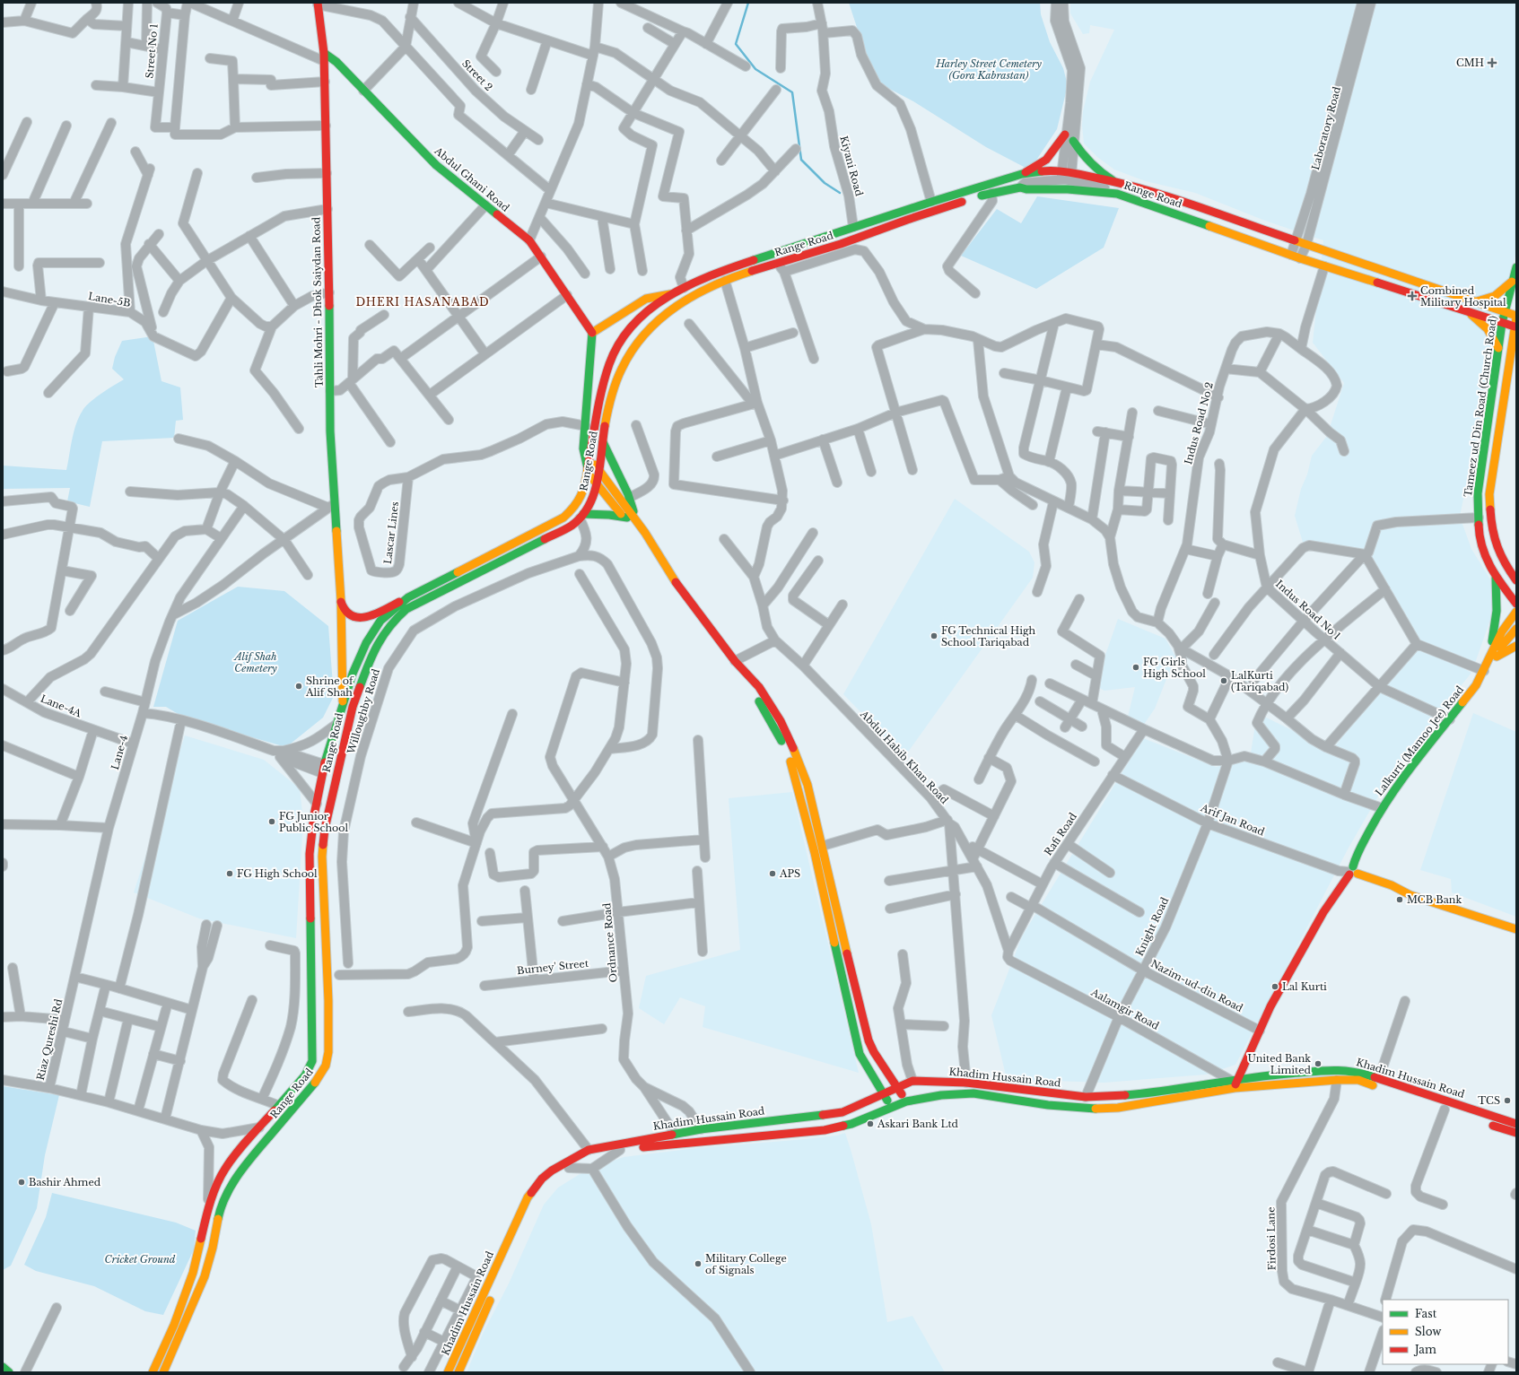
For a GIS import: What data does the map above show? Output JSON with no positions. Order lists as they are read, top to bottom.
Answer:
{
  "streets": {
    "main road": [
      "Abdul Ghani Road",
      "Range Road",
      "Tahli Mohri - Dhok Saiydan Road",
      "Tameez ud Din Road (Church Road)",
      "Lalkurti (Mamoo Jee) Road",
      "Khadim Hussain Road"
    ],
    "street": [
      "Street No 1",
      "Street 2",
      "Laboratory Road",
      "Kiyani Road",
      "Lane-5B",
      "Indus Road No 2",
      "Lascar Lines",
      "Indus Road No 1",
      "Lane-4A",
      "Willoughby Road",
      "Lane-4",
      "Abdul Habib Khan Road",
      "Arif Jan Road",
      "Rafi Road",
      "Knight Road",
      "Ordnance Road",
      "Burney' Street",
      "Nazim-ud-din Road",
      "Aalamgir Road",
      "Riaz Qureshi Rd",
      "Firdosi Lane"
    ]
  },
  "crossings": [
    ["Laboratory Road", "Range Road"],
    ["Abdul Ghani Road", "Tahli Mohri - Dhok Saiydan Road"],
    ["Range Road", "Tameez ud Din Road (Church Road)"],
    ["Indus Road No 1", "Lalkurti (Mamoo Jee) Road"],
    ["Lane-4A", "Lane-4"],
    ["Lalkurti (Mamoo Jee) Road", "Arif Jan Road"],
    ["Lalkurti (Mamoo Jee) Road", "Nazim-ud-din Road"],
    ["Lalkurti (Mamoo Jee) Road", "Aalamgir Road"],
    ["Lalkurti (Mamoo Jee) Road", "Khadim Hussain Road"],
    ["Lane-4", "Riaz Qureshi Rd"],
    ["Abdul Habib Khan Road", "Rafi Road"],
    ["Abdul Habib Khan Road", "Aalamgir Road"],
    ["Arif Jan Road", "Rafi Road"],
    ["Arif Jan Road", "Knight Road"],
    ["Rafi Road", "Nazim-ud-din Road"],
    ["Rafi Road", "Aalamgir Road"],
    ["Knight Road", "Nazim-ud-din Road"],
    ["Knight Road", "Aalamgir Road"],
    ["Knight Road", "Khadim Hussain Road"],
    ["Ordnance Road", "Burney' Street"],
    ["Ordnance Road", "Khadim Hussain Road"],
    ["Aalamgir Road", "Khadim Hussain Road"],
    ["Khadim Hussain Road", "Firdosi Lane"]
  ],
  "districts": ["DHERI HASANABAD"],
  "parks": ["Harley Street Cemetery (Gora Kabrastan)", "Alif Shah Cemetery", "Cricket Ground"],
  "places": {
    "health": ["CMH", "Combined Military Hospital"],
    "other": [
      "FG Technical High School Tariqabad",
      "FG Girls High School",
      "LalKurti (Tariqabad)",
      "Shrine of Alif Shah",
      "FG Junior Public School",
      "FG High School",
      "APS",
      "MCB Bank",
      "Lal Kurti",
      "United Bank Limited",
      "TCS",
      "Askari Bank Ltd",
      "Bashir Ahmed",
      "Military College of Signals"
    ]
  },
  "legend": ["Fast", "Slow", "Jam"]
}
